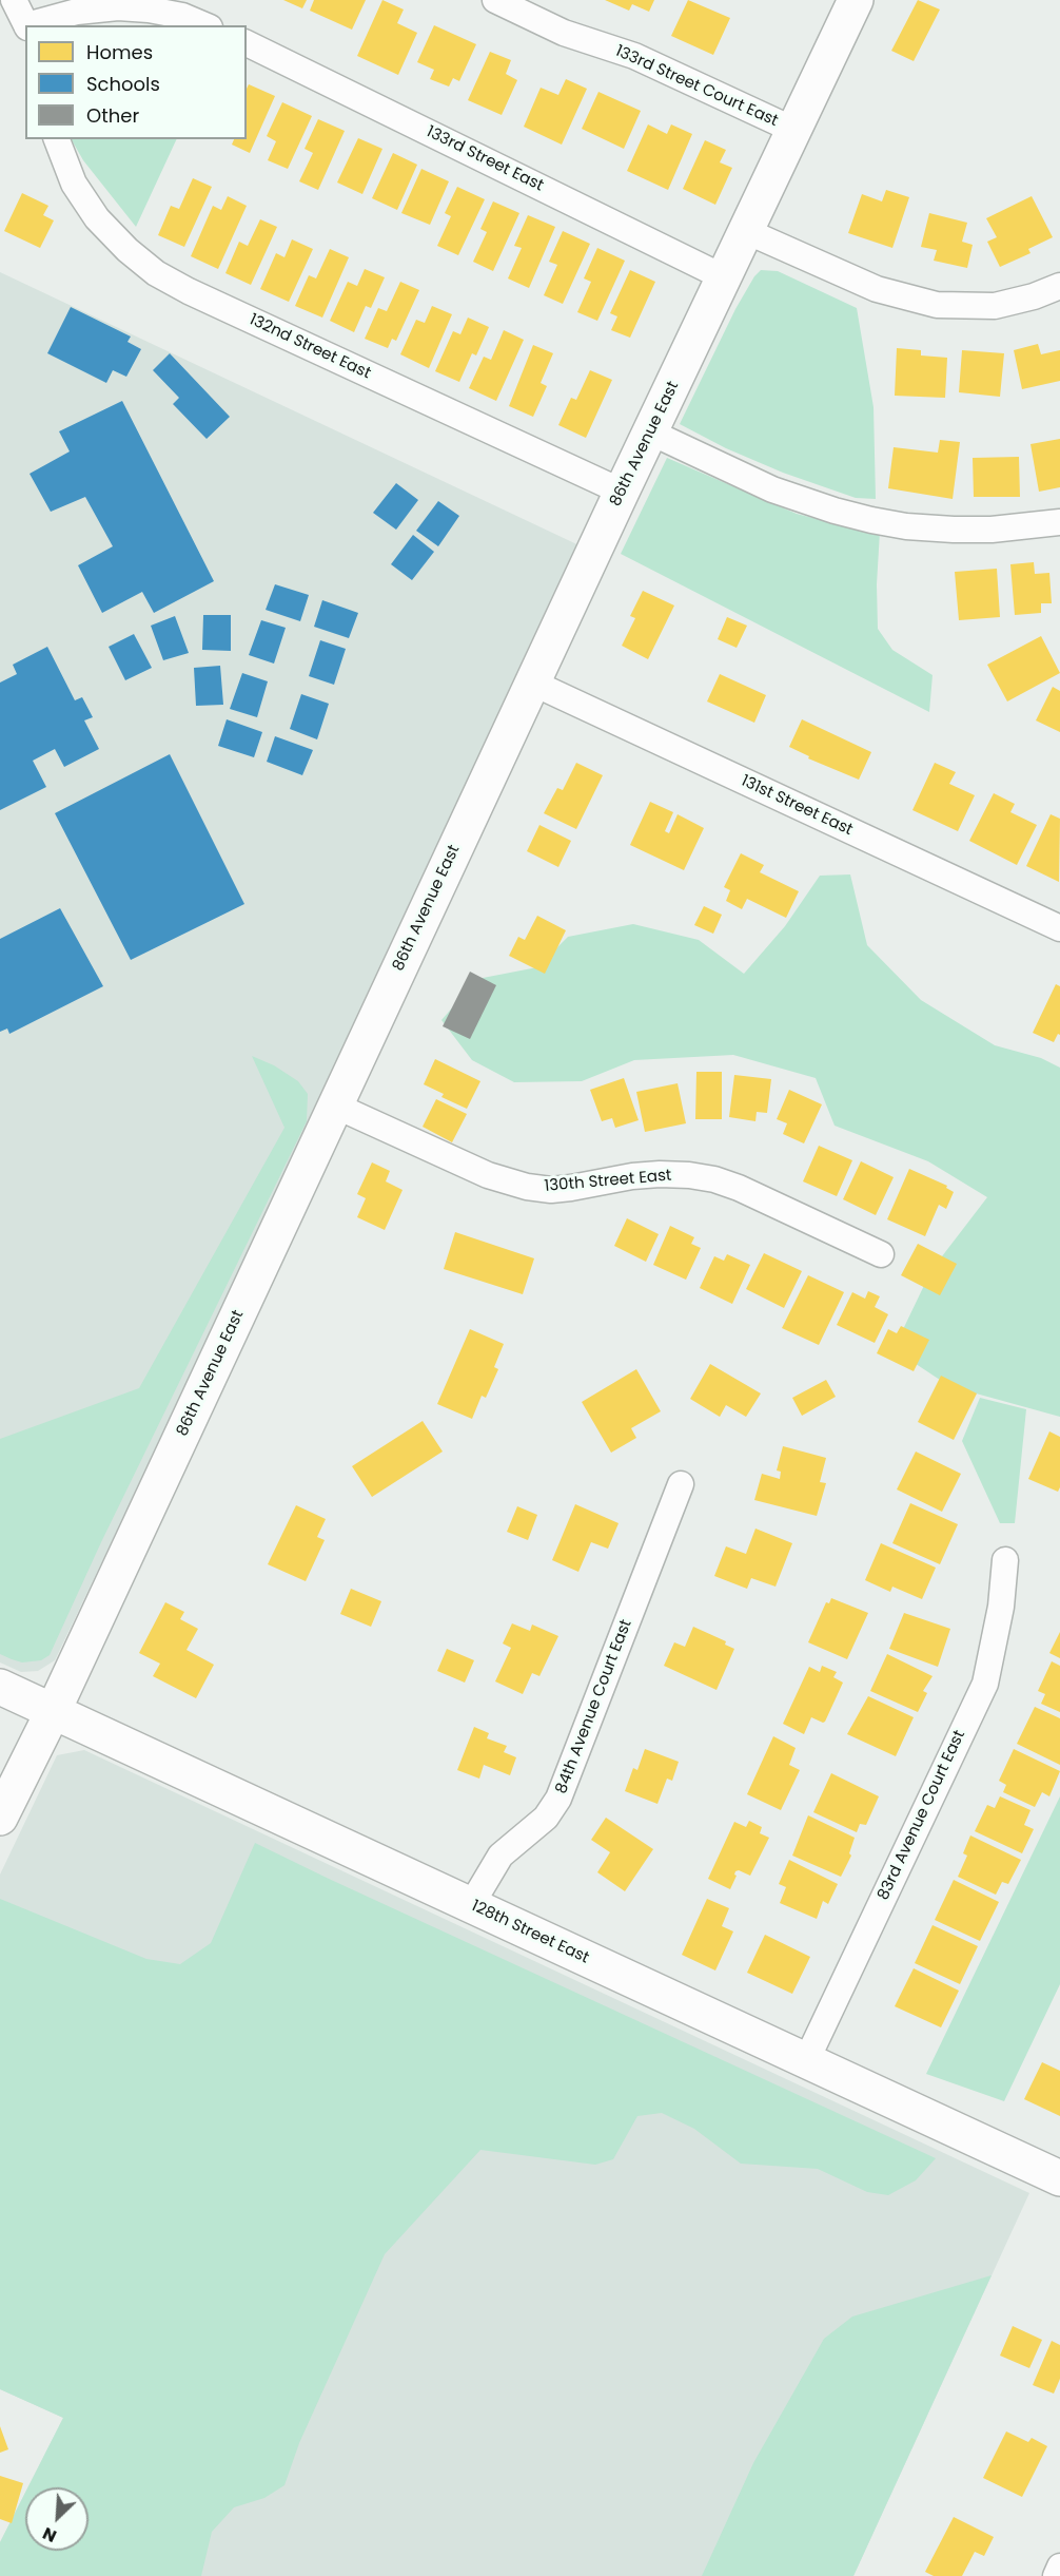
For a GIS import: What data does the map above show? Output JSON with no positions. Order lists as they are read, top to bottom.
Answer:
{
  "streets": {
    "street": [
      "133rd Street Court East",
      "133rd Street East",
      "132nd Street East",
      "86th Avenue East",
      "131st Street East",
      "130th Street East",
      "84th Avenue Court East",
      "83rd Avenue Court East",
      "128th Street East"
    ]
  },
  "crossings": [
    ["133rd Street Court East", "86th Avenue East"],
    ["133rd Street East", "86th Avenue East"],
    ["132nd Street East", "86th Avenue East"],
    ["86th Avenue East", "131st Street East"],
    ["86th Avenue East", "130th Street East"],
    ["86th Avenue East", "128th Street East"],
    ["84th Avenue Court East", "128th Street East"],
    ["83rd Avenue Court East", "128th Street East"]
  ],
  "legend": ["Homes", "Schools", "Other"],
  "north": "bottom left"
}
